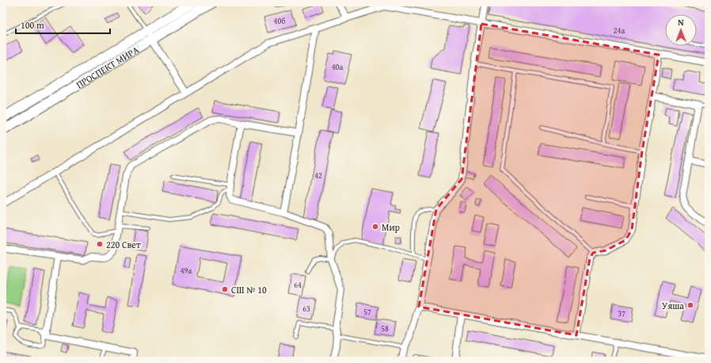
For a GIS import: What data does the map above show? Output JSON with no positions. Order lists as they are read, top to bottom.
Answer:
{
  "streets": {
    "main road": ["ПРОСПЕКТ МИРА"]
  },
  "places": [
    "Мир",
    "220 Свет",
    "СШ № 10",
    "Уяша"
  ],
  "house_numbers": [
    "40б",
    "24а",
    "40а",
    "42",
    "49а",
    "64",
    "63",
    "57",
    "37",
    "58"
  ],
  "scale_bar": "100 m",
  "north": "top"
}
